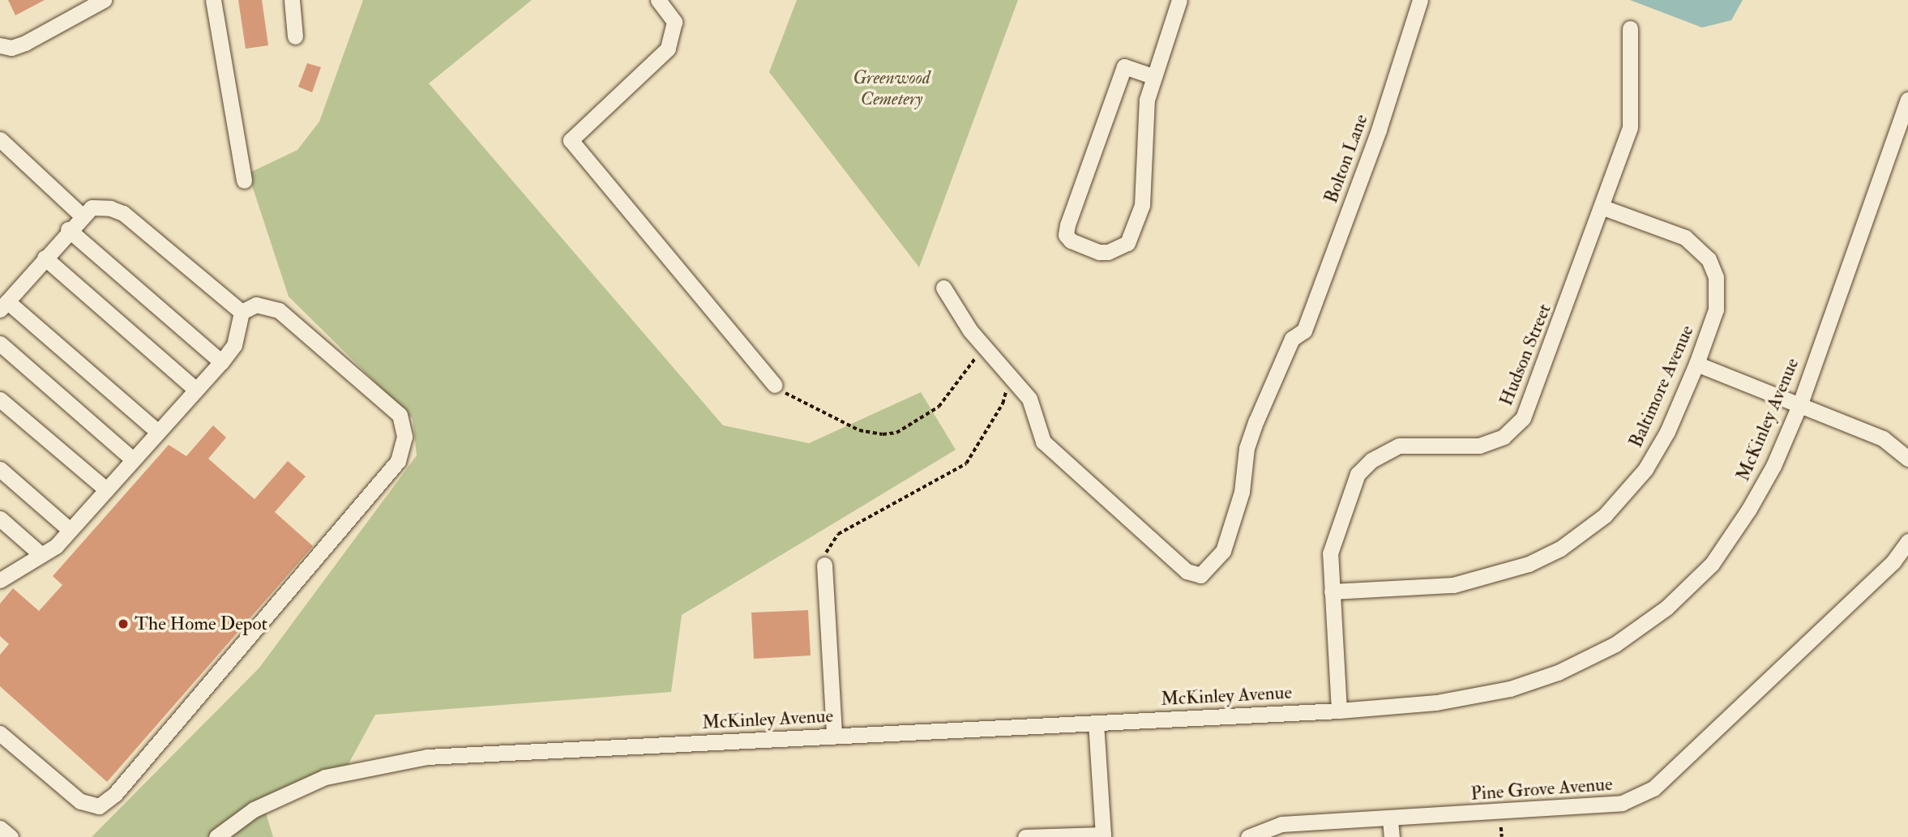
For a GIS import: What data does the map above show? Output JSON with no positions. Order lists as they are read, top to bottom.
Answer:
{
  "streets": {
    "street": [
      "Bolton Lane",
      "Hudson Street",
      "Baltimore Avenue",
      "McKinley Avenue",
      "Pine Grove Avenue"
    ]
  },
  "crossings": [
    ["Hudson Street", "Baltimore Avenue"],
    ["Hudson Street", "McKinley Avenue"]
  ],
  "parks": ["Greenwood Cemetery"],
  "places": ["The Home Depot"]
}
